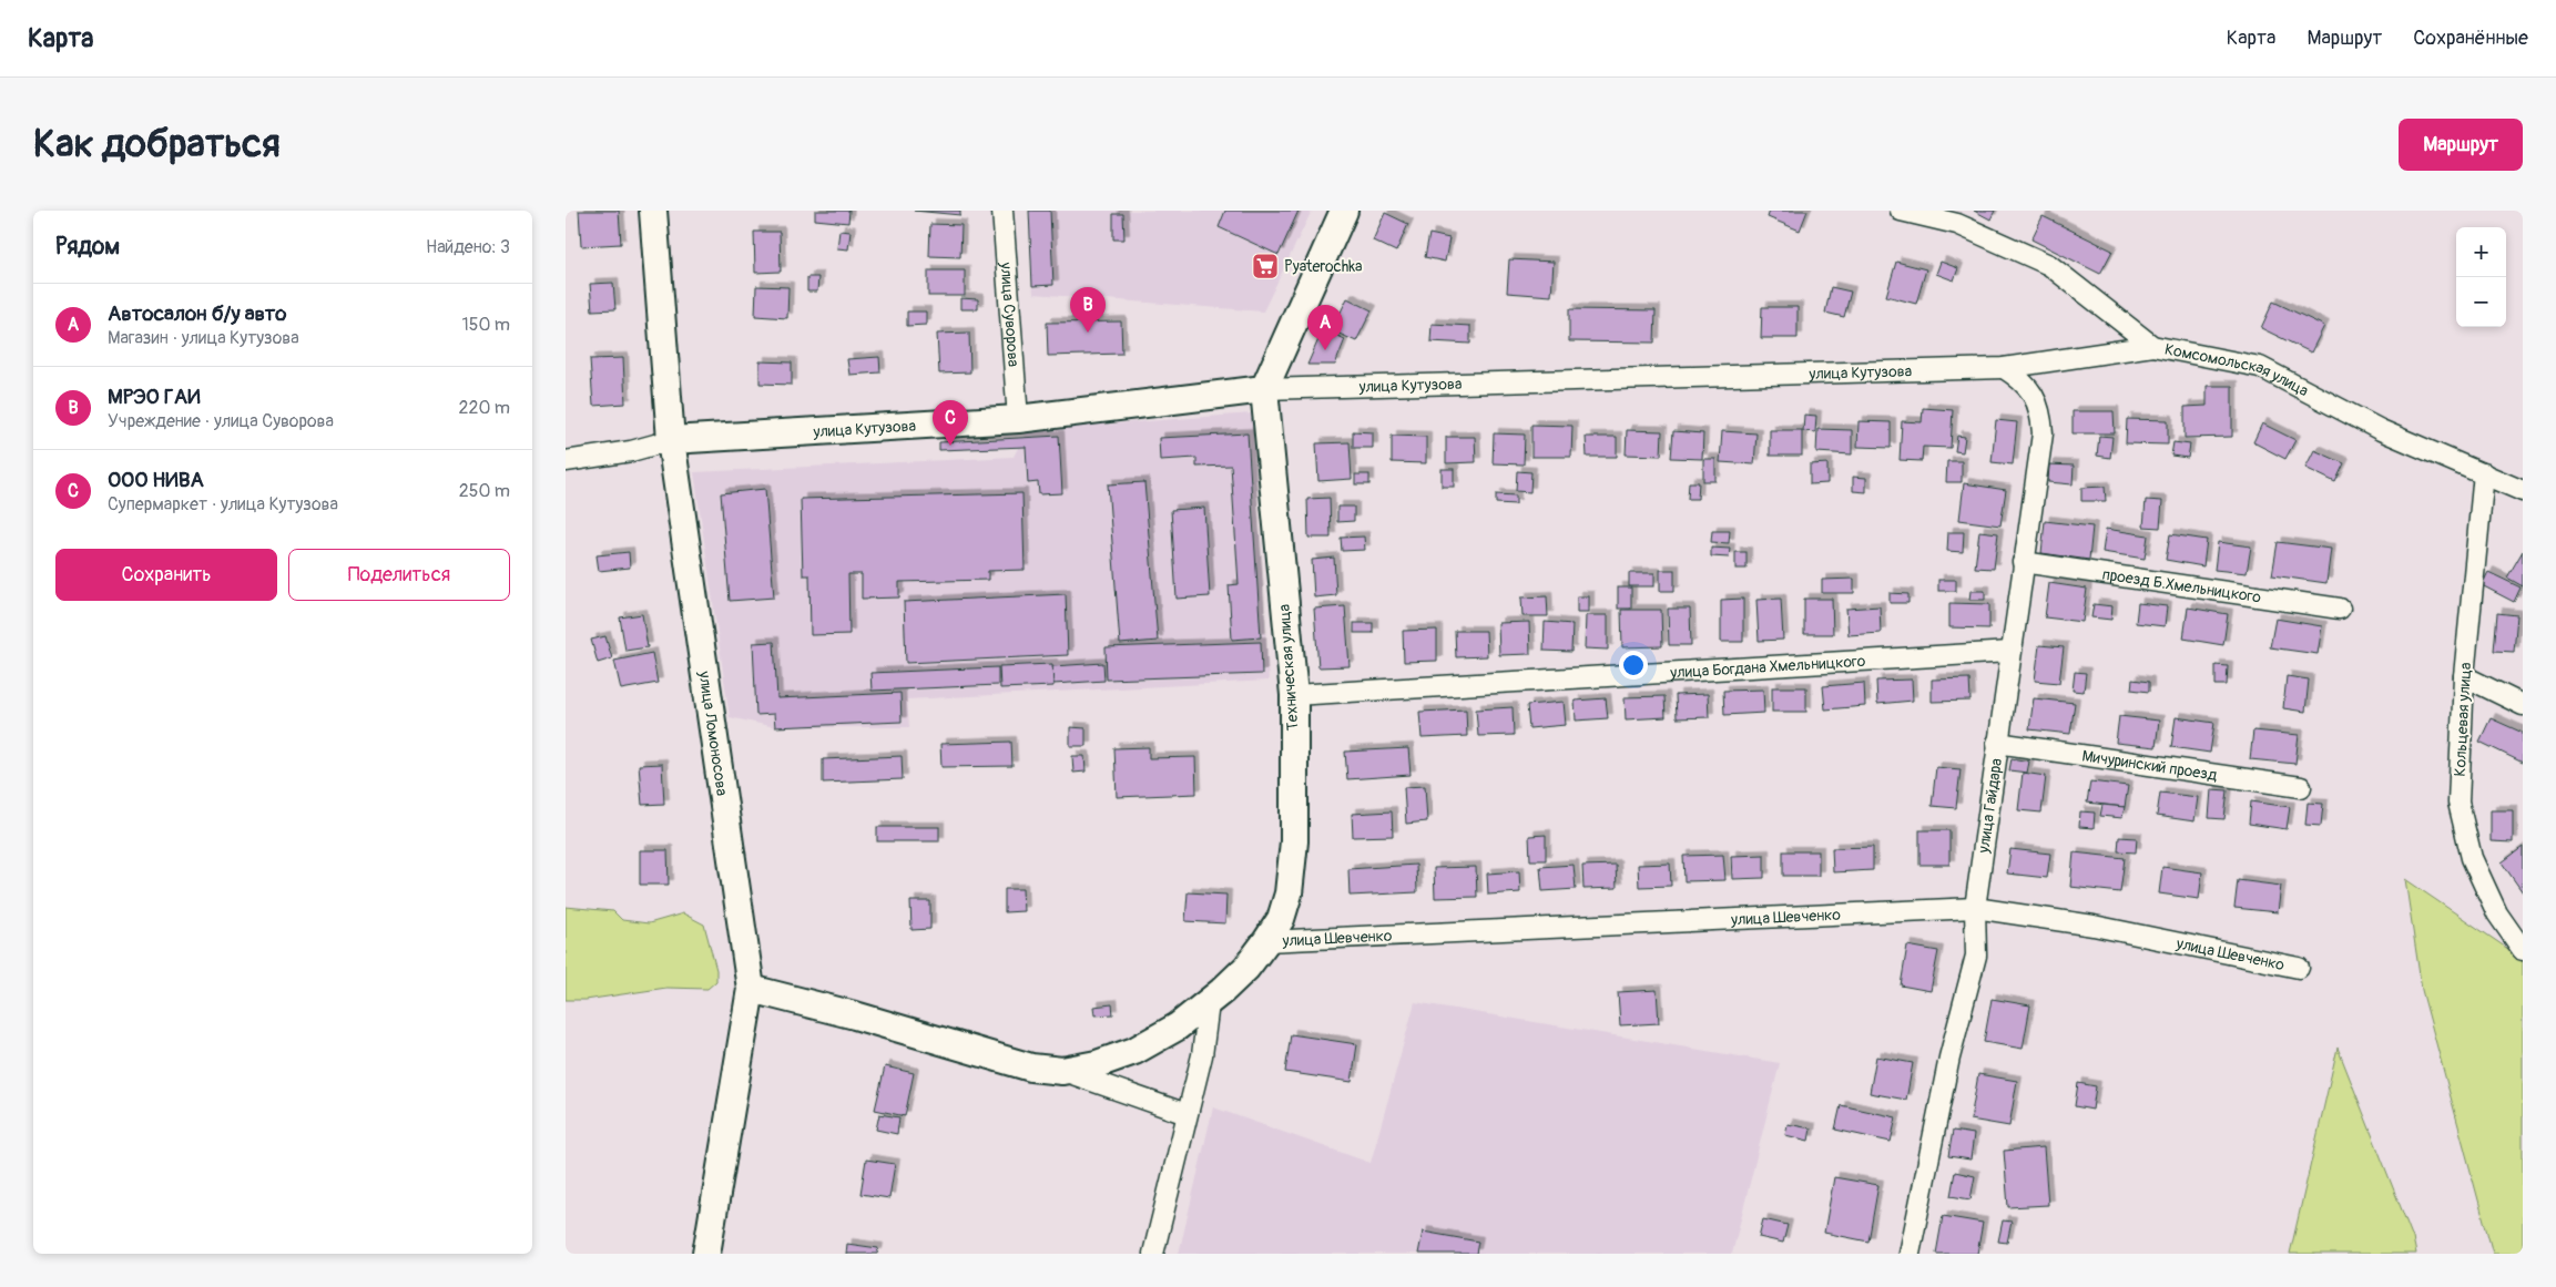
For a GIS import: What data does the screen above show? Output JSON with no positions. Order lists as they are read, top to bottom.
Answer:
{
  "streets": {
    "main road": ["улица Кутузова", "Техническая улица", "улица Ломоносова"],
    "street": [
      "улица Суворова",
      "Комсомольская улица",
      "проезд Б.Хмельницкого",
      "улица Богдана Хмельницкого",
      "Кольцевая улица",
      "Мичуринский проезд",
      "улица Гайдара",
      "улица Шевченко"
    ]
  },
  "crossings": [
    ["улица Суворова", "улица Кутузова"],
    ["Комсомольская улица", "улица Кутузова"],
    ["Комсомольская улица", "Кольцевая улица"],
    ["улица Кутузова", "Техническая улица"],
    ["улица Кутузова", "улица Ломоносова"],
    ["улица Кутузова", "улица Гайдара"],
    ["проезд Б.Хмельницкого", "улица Гайдара"],
    ["улица Богдана Хмельницкого", "Техническая улица"],
    ["улица Богдана Хмельницкого", "улица Гайдара"],
    ["Техническая улица", "улица Ломоносова"],
    ["Техническая улица", "улица Шевченко"],
    ["Мичуринский проезд", "улица Гайдара"],
    ["улица Гайдара", "улица Шевченко"]
  ],
  "places": {
    "supermarket": ["Pyaterochka"]
  },
  "page": {
    "header": "Карта",
    "nav": ["Карта", "Маршрут", "Сохранённые"],
    "buttons": [
      "Маршрут",
      ["Сохранить", "Поделиться"]
    ],
    "title": "Как добраться",
    "heading": ["Рядом", "Найдено: 3"],
    "map_buttons": ["+", "−"],
    "list": [
      {
        "mark": "A",
        "name": "Автосалон б/у авто",
        "note": "Магазин · улица Кутузова",
        "value": "150 m"
      },
      {
        "mark": "B",
        "name": "МРЭО ГАИ",
        "note": "Учреждение · улица Суворова",
        "value": "220 m"
      },
      {
        "mark": "C",
        "name": "ООО НИВА",
        "note": "Супермаркет · улица Кутузова",
        "value": "250 m"
      }
    ],
    "pins": ["B", "A", "C"]
  }
}
